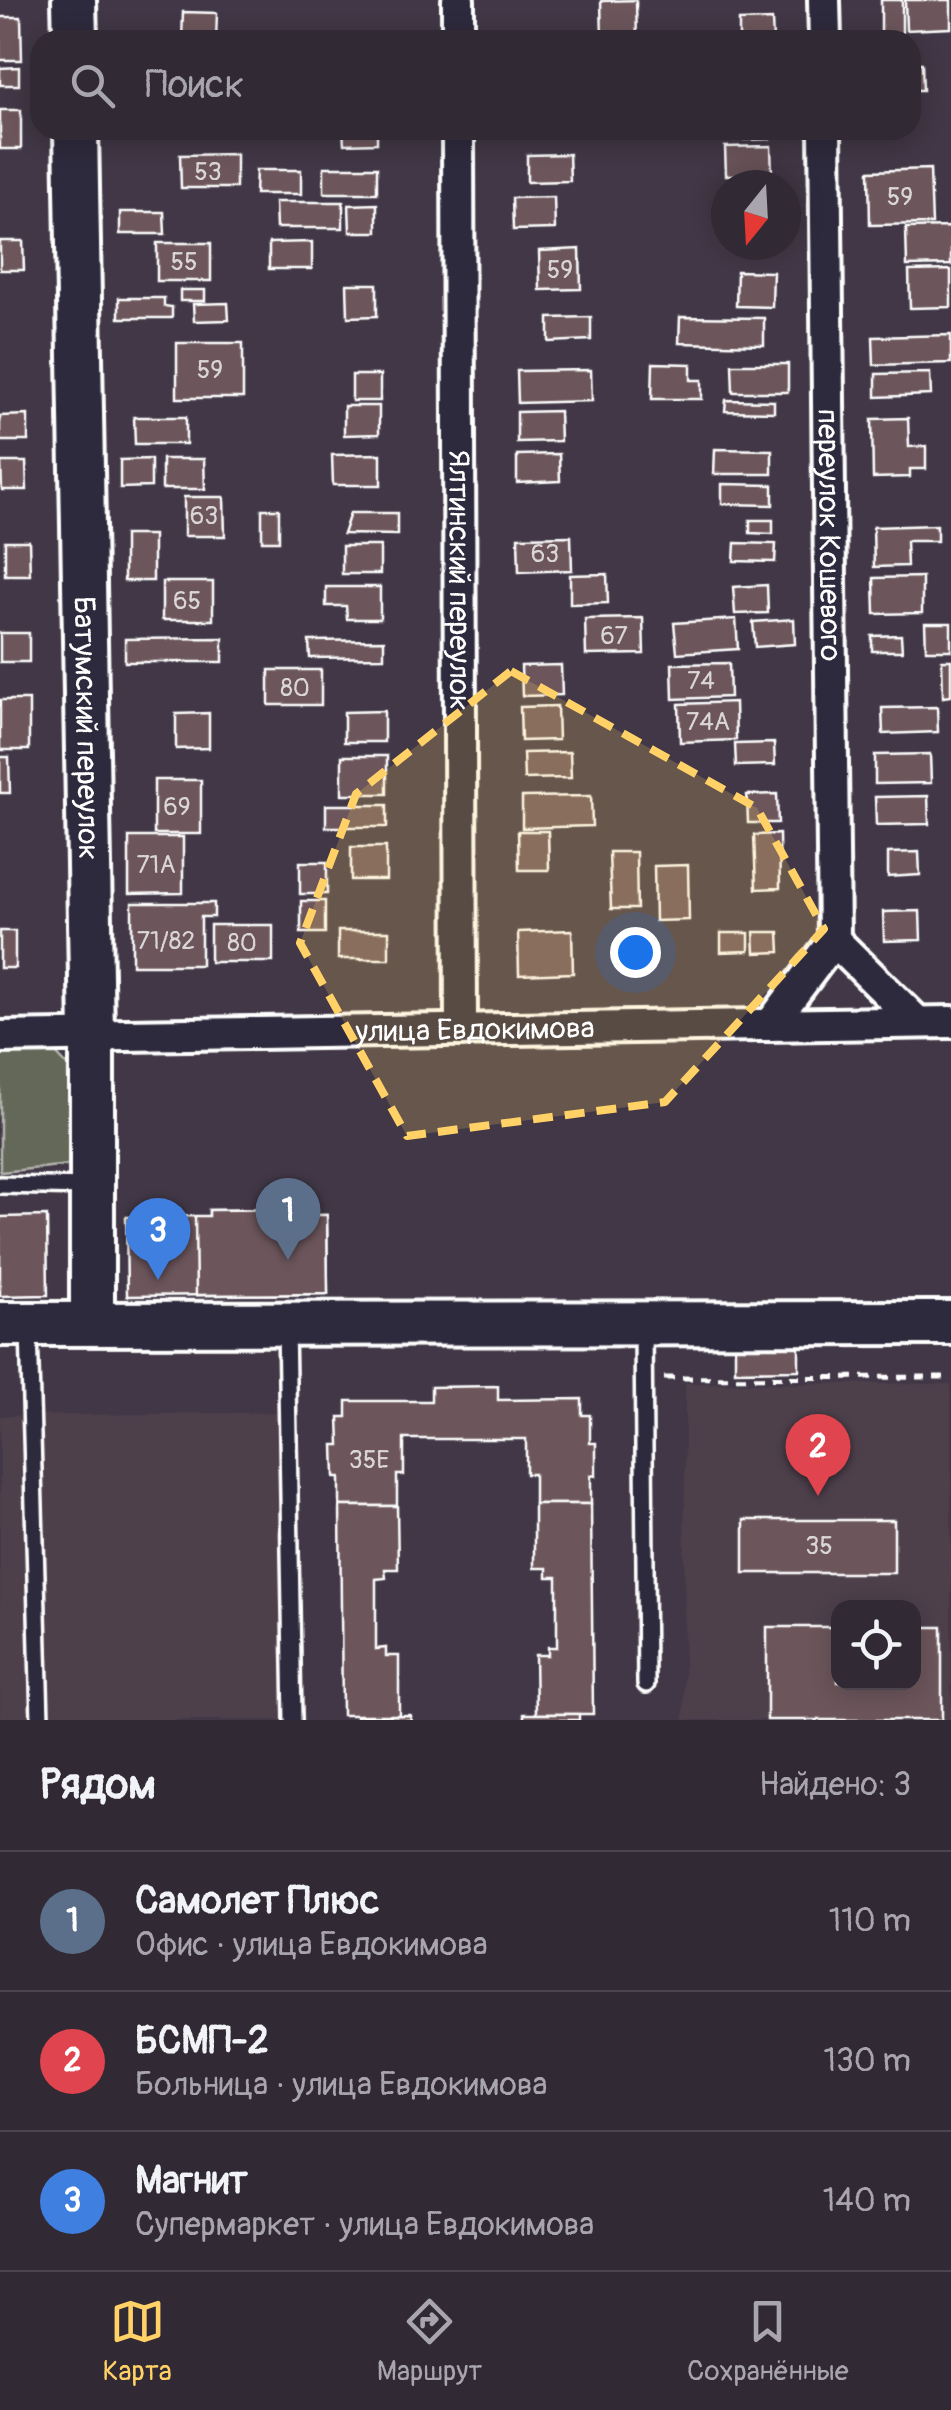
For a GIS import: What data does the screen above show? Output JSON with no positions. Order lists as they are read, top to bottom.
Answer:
{
  "streets": {
    "street": [
      "переулок Кошевого",
      "Ялтинский переулок",
      "Батумский переулок",
      "улица Евдокимова"
    ]
  },
  "crossings": [
    ["Ялтинский переулок", "улица Евдокимова"],
    ["Батумский переулок", "улица Евдокимова"]
  ],
  "house_numbers": [
    "53",
    "59",
    "55",
    "59",
    "59",
    "63",
    "63",
    "65",
    "67",
    "74",
    "80",
    "74А",
    "69",
    "71А",
    "71/82",
    "80",
    "35Е",
    "35"
  ],
  "north": "bottom",
  "page": {
    "search": "Поиск",
    "pins": ["1", "3", "2"],
    "heading": ["Рядом", "Найдено: 3"],
    "list": [
      {
        "mark": "1",
        "name": "Самолет Плюс",
        "note": "Офис · улица Евдокимова",
        "value": "110 m"
      },
      {
        "mark": "2",
        "name": "БСМП-2",
        "note": "Больница · улица Евдокимова",
        "value": "130 m"
      },
      {
        "mark": "3",
        "name": "Магнит",
        "note": "Супермаркет · улица Евдокимова",
        "value": "140 m"
      }
    ],
    "nav": ["Карта", "Маршрут", "Сохранённые"]
  }
}
